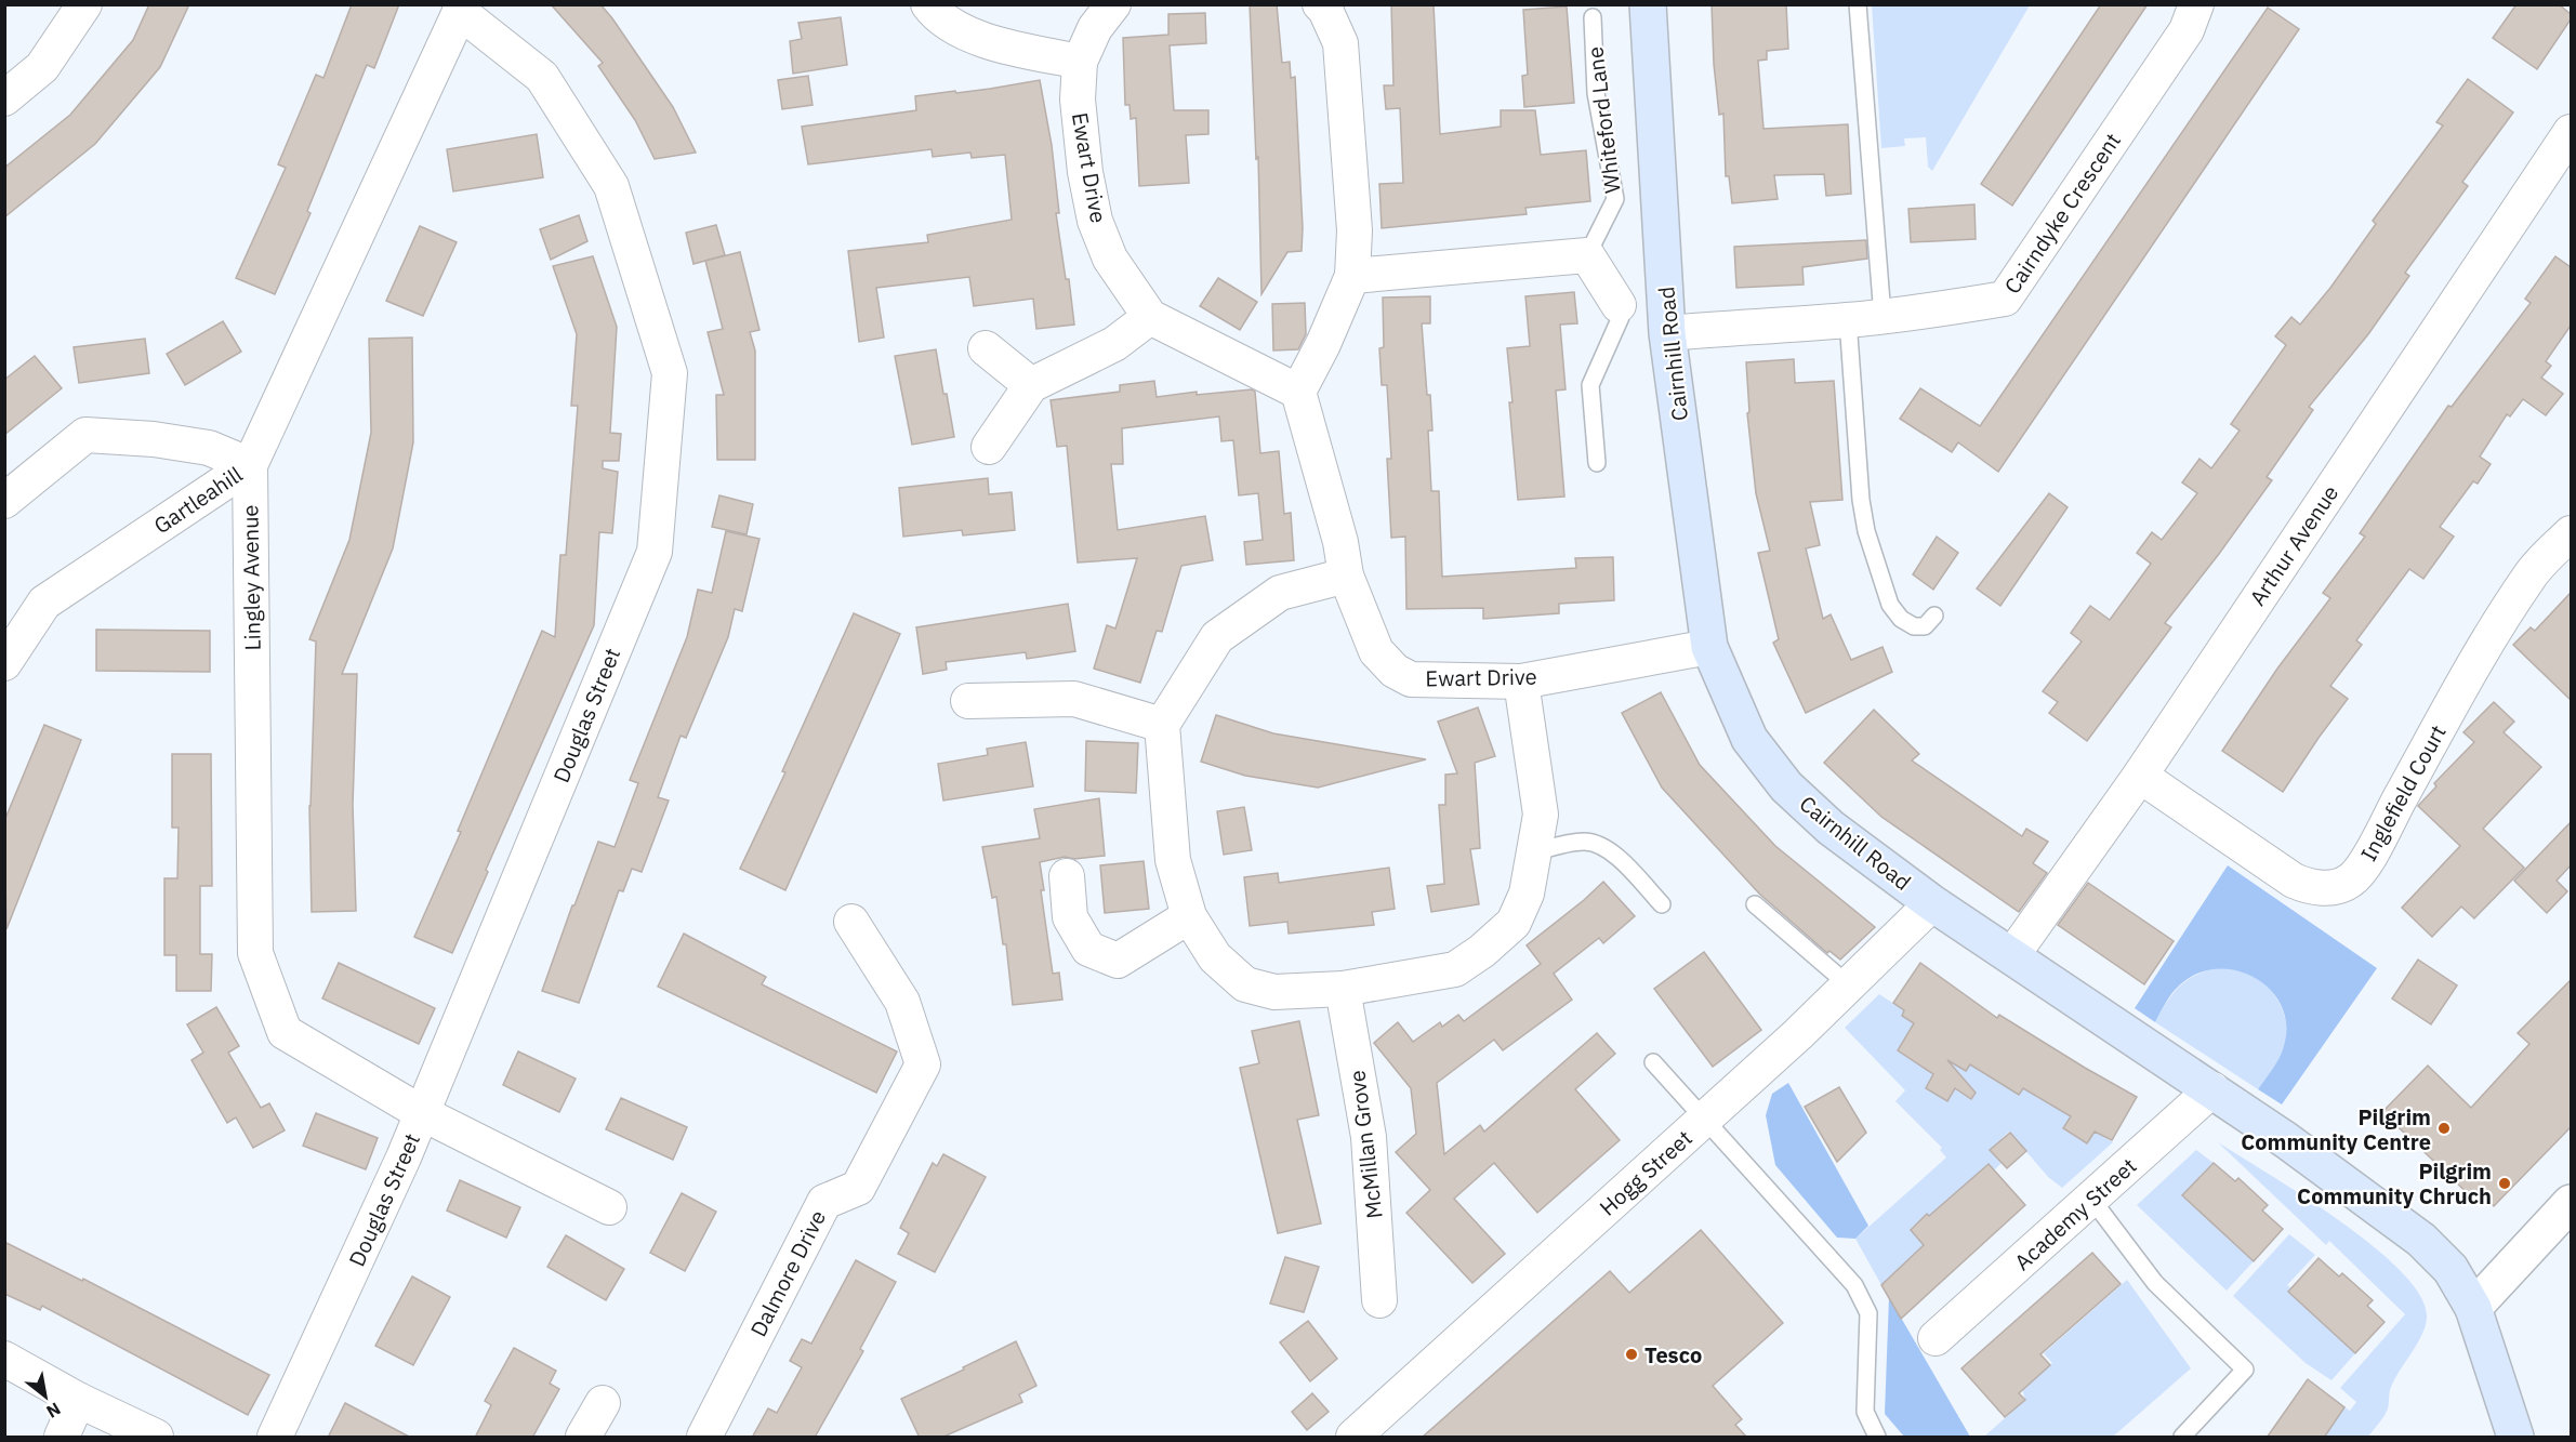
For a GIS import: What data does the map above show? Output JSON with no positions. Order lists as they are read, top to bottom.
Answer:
{
  "streets": {
    "main road": ["Cairnhill Road"],
    "street": [
      "Ewart Drive",
      "Cairndyke Crescent",
      "Gartleahill",
      "Arthur Avenue",
      "Lingley Avenue",
      "Douglas Street",
      "Inglefield Court",
      "McMillan Grove",
      "Hogg Street",
      "Academy Street",
      "Dalmore Drive"
    ],
    "lane": ["Whiteford Lane"]
  },
  "crossings": [
    ["Ewart Drive", "Cairnhill Road"],
    ["Cairndyke Crescent", "Cairnhill Road"],
    ["Cairnhill Road", "Arthur Avenue"],
    ["Cairnhill Road", "Hogg Street"],
    ["Cairnhill Road", "Academy Street"],
    ["Gartleahill", "Lingley Avenue"],
    ["Arthur Avenue", "Inglefield Court"],
    ["Lingley Avenue", "Douglas Street"]
  ],
  "places": ["Pilgrim Community Centre", "Pilgrim Community Chruch", "Tesco"],
  "north": "bottom right"
}
